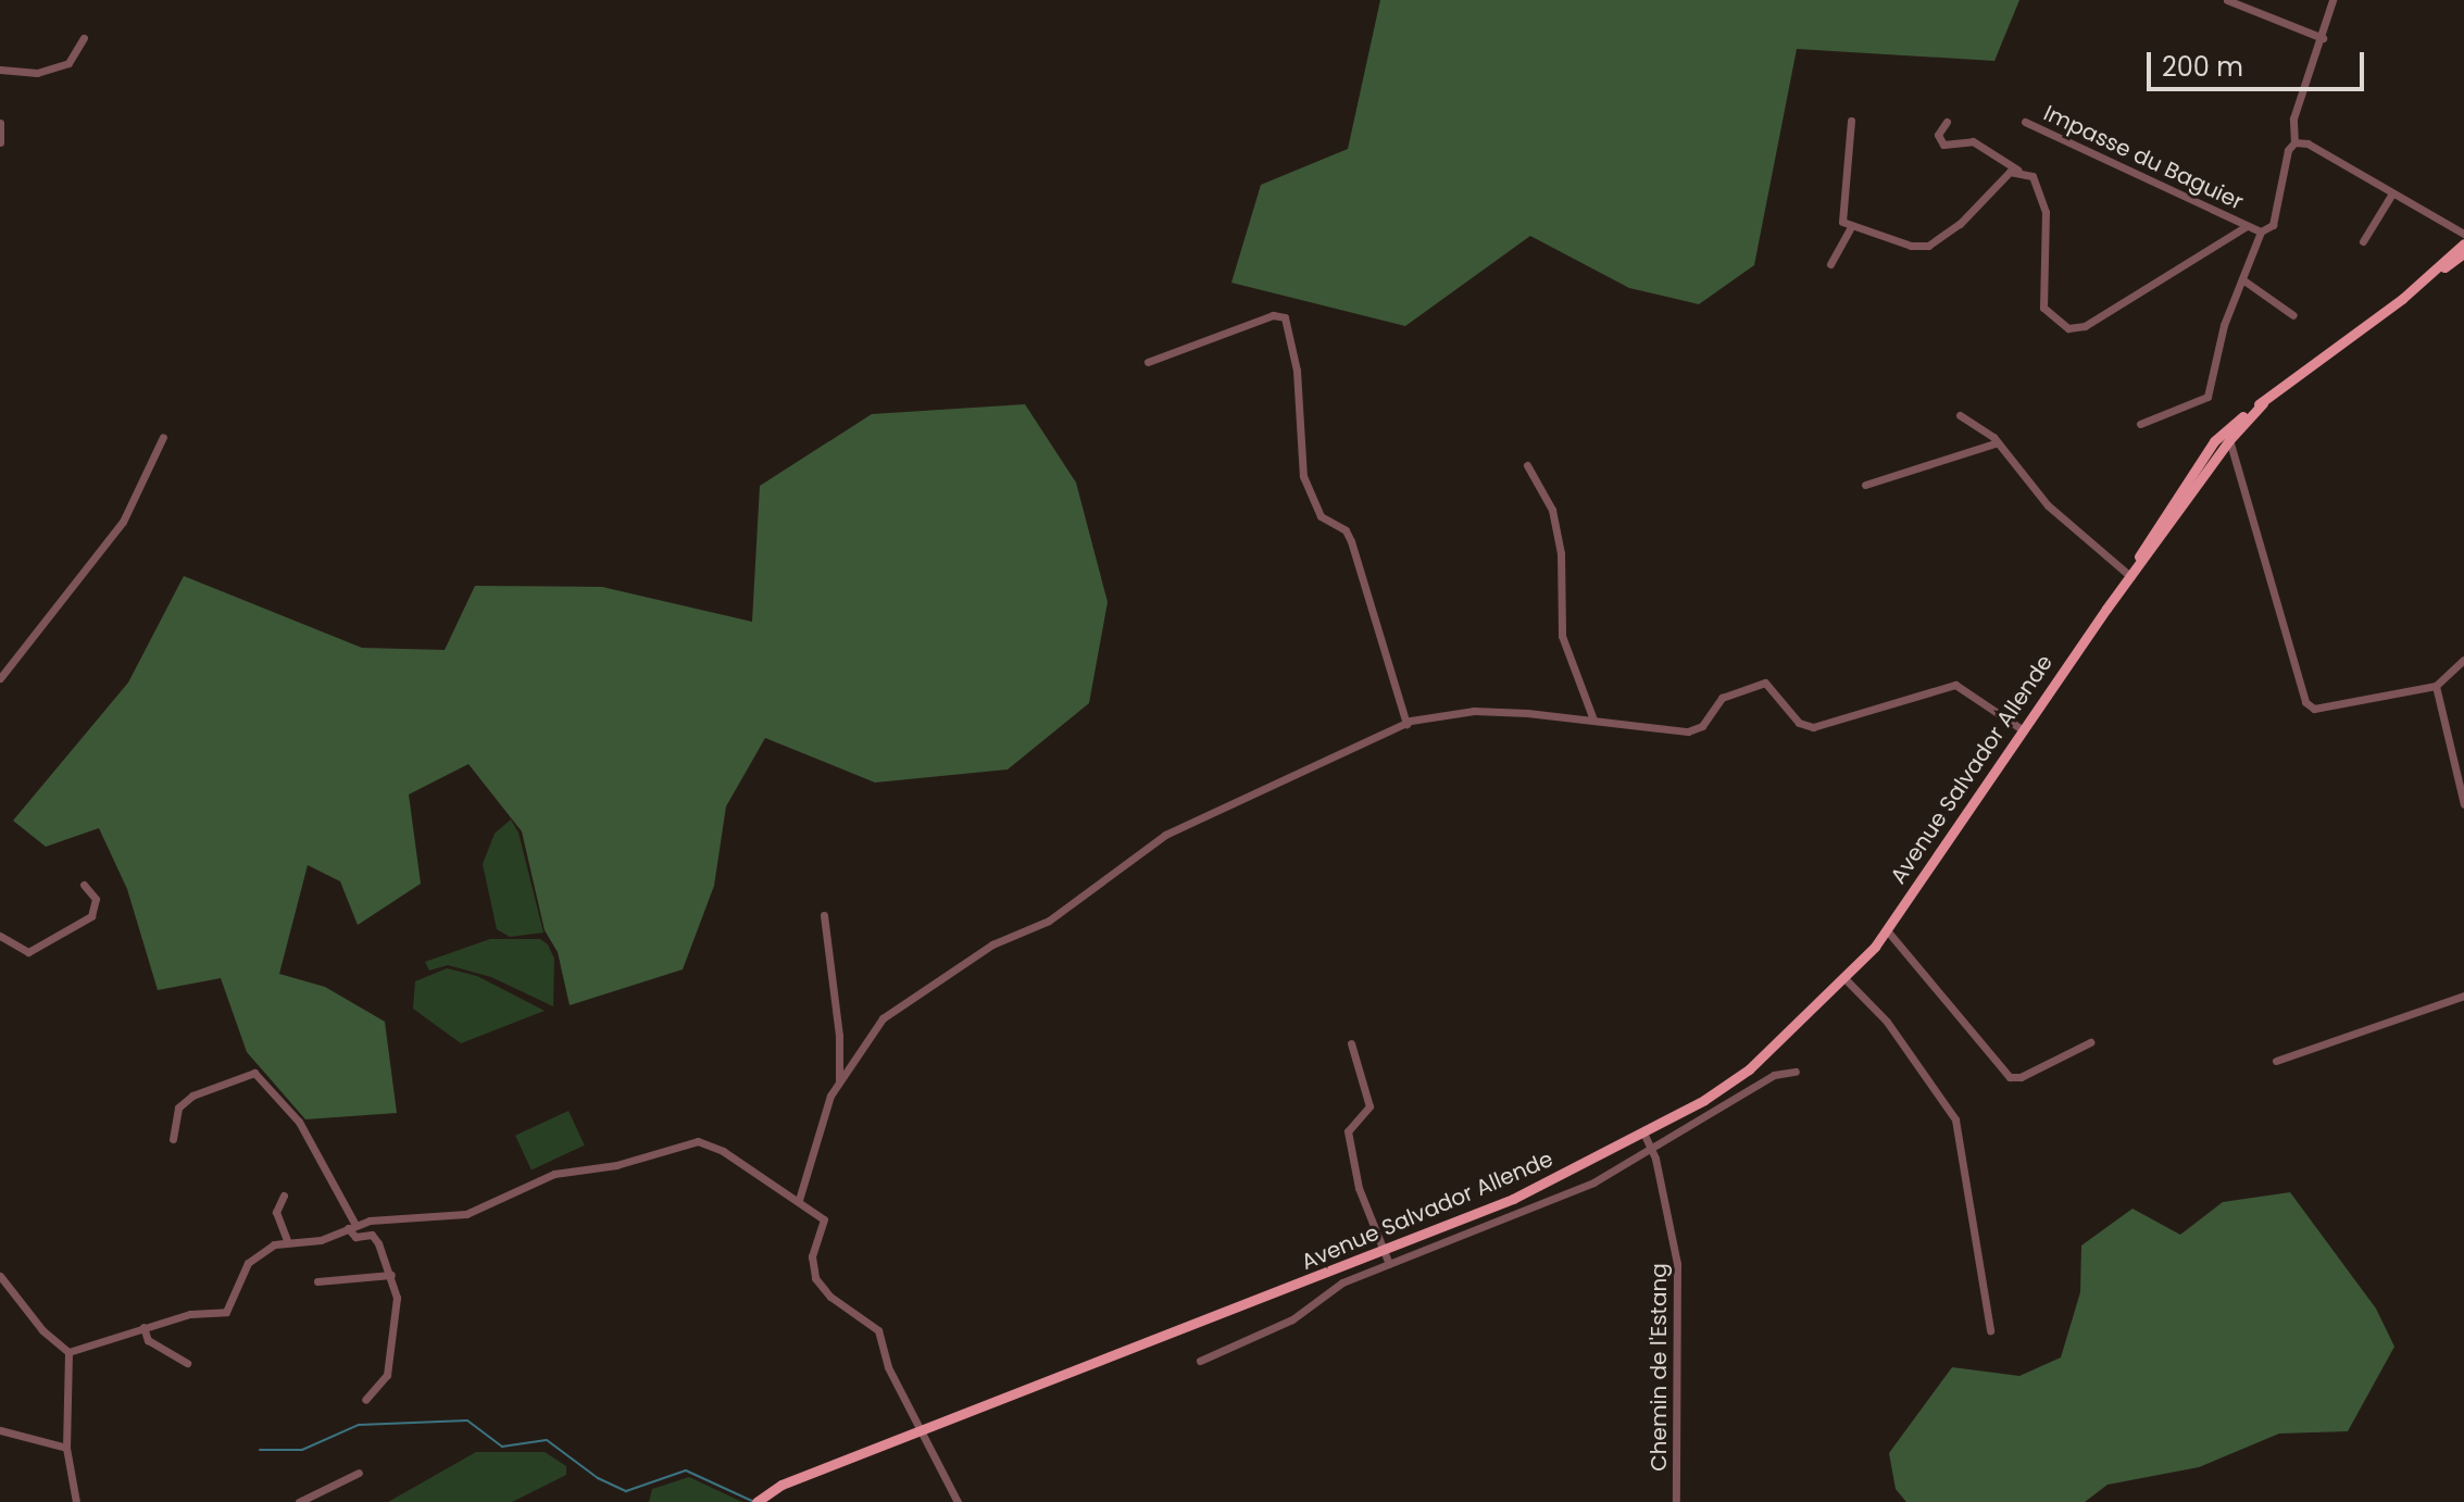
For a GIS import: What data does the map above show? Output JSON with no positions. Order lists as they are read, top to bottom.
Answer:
{
  "streets": {
    "main road": ["Avenue Salvador Allende"],
    "street": ["Impasse du Baguier", "Chemin de l'Estang"]
  },
  "crossings": [
    ["Avenue Salvador Allende", "Chemin de l'Estang"]
  ],
  "scale_bar": "200 m"
}
